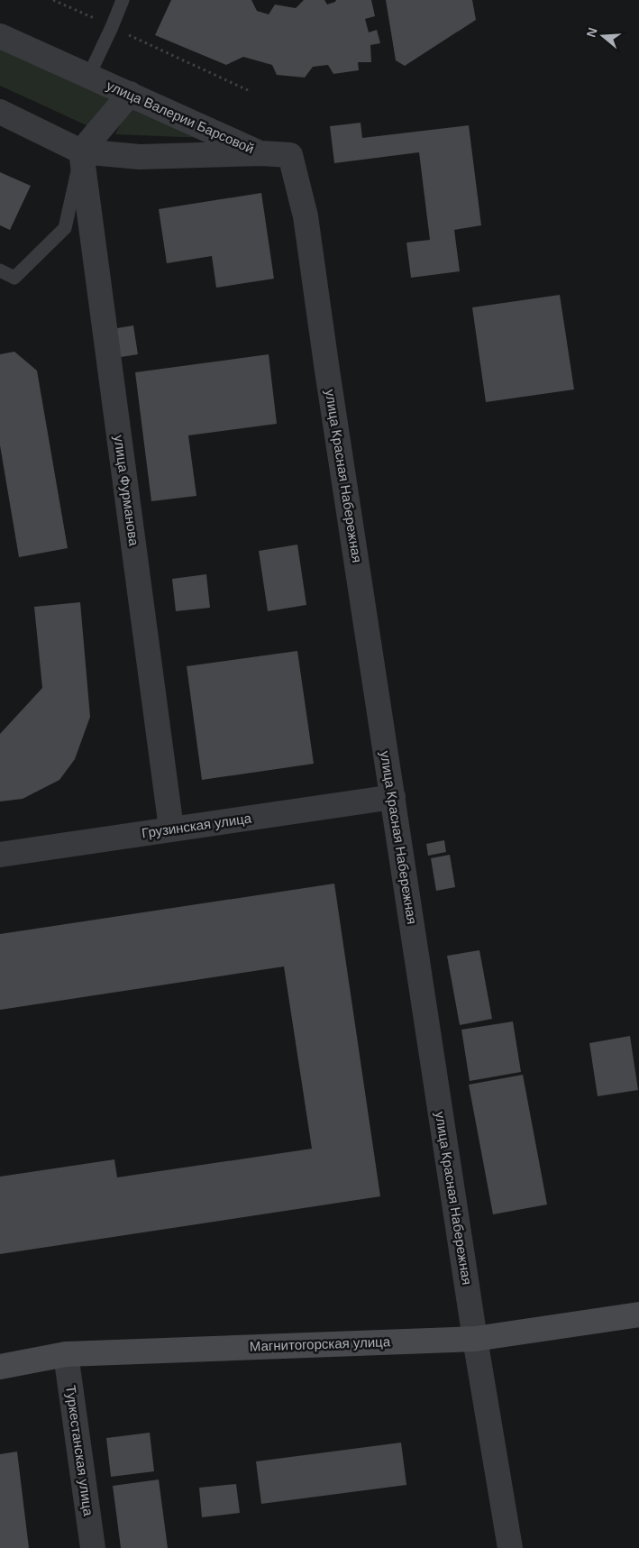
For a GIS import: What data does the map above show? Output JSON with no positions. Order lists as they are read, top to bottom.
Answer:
{
  "streets": {
    "main road": ["Магнитогорская улица"],
    "street": [
      "улица Валерии Барсовой",
      "улица Красная Набережная",
      "улица Фурманова",
      "Грузинская улица",
      "Туркестанская улица"
    ]
  },
  "crossings": [
    ["улица Валерии Барсовой", "улица Красная Набережная"],
    ["улица Валерии Барсовой", "улица Фурманова"],
    ["улица Красная Набережная", "Грузинская улица"],
    ["улица Красная Набережная", "Магнитогорская улица"],
    ["улица Фурманова", "Грузинская улица"],
    ["Магнитогорская улица", "Туркестанская улица"]
  ],
  "north": "left"
}
